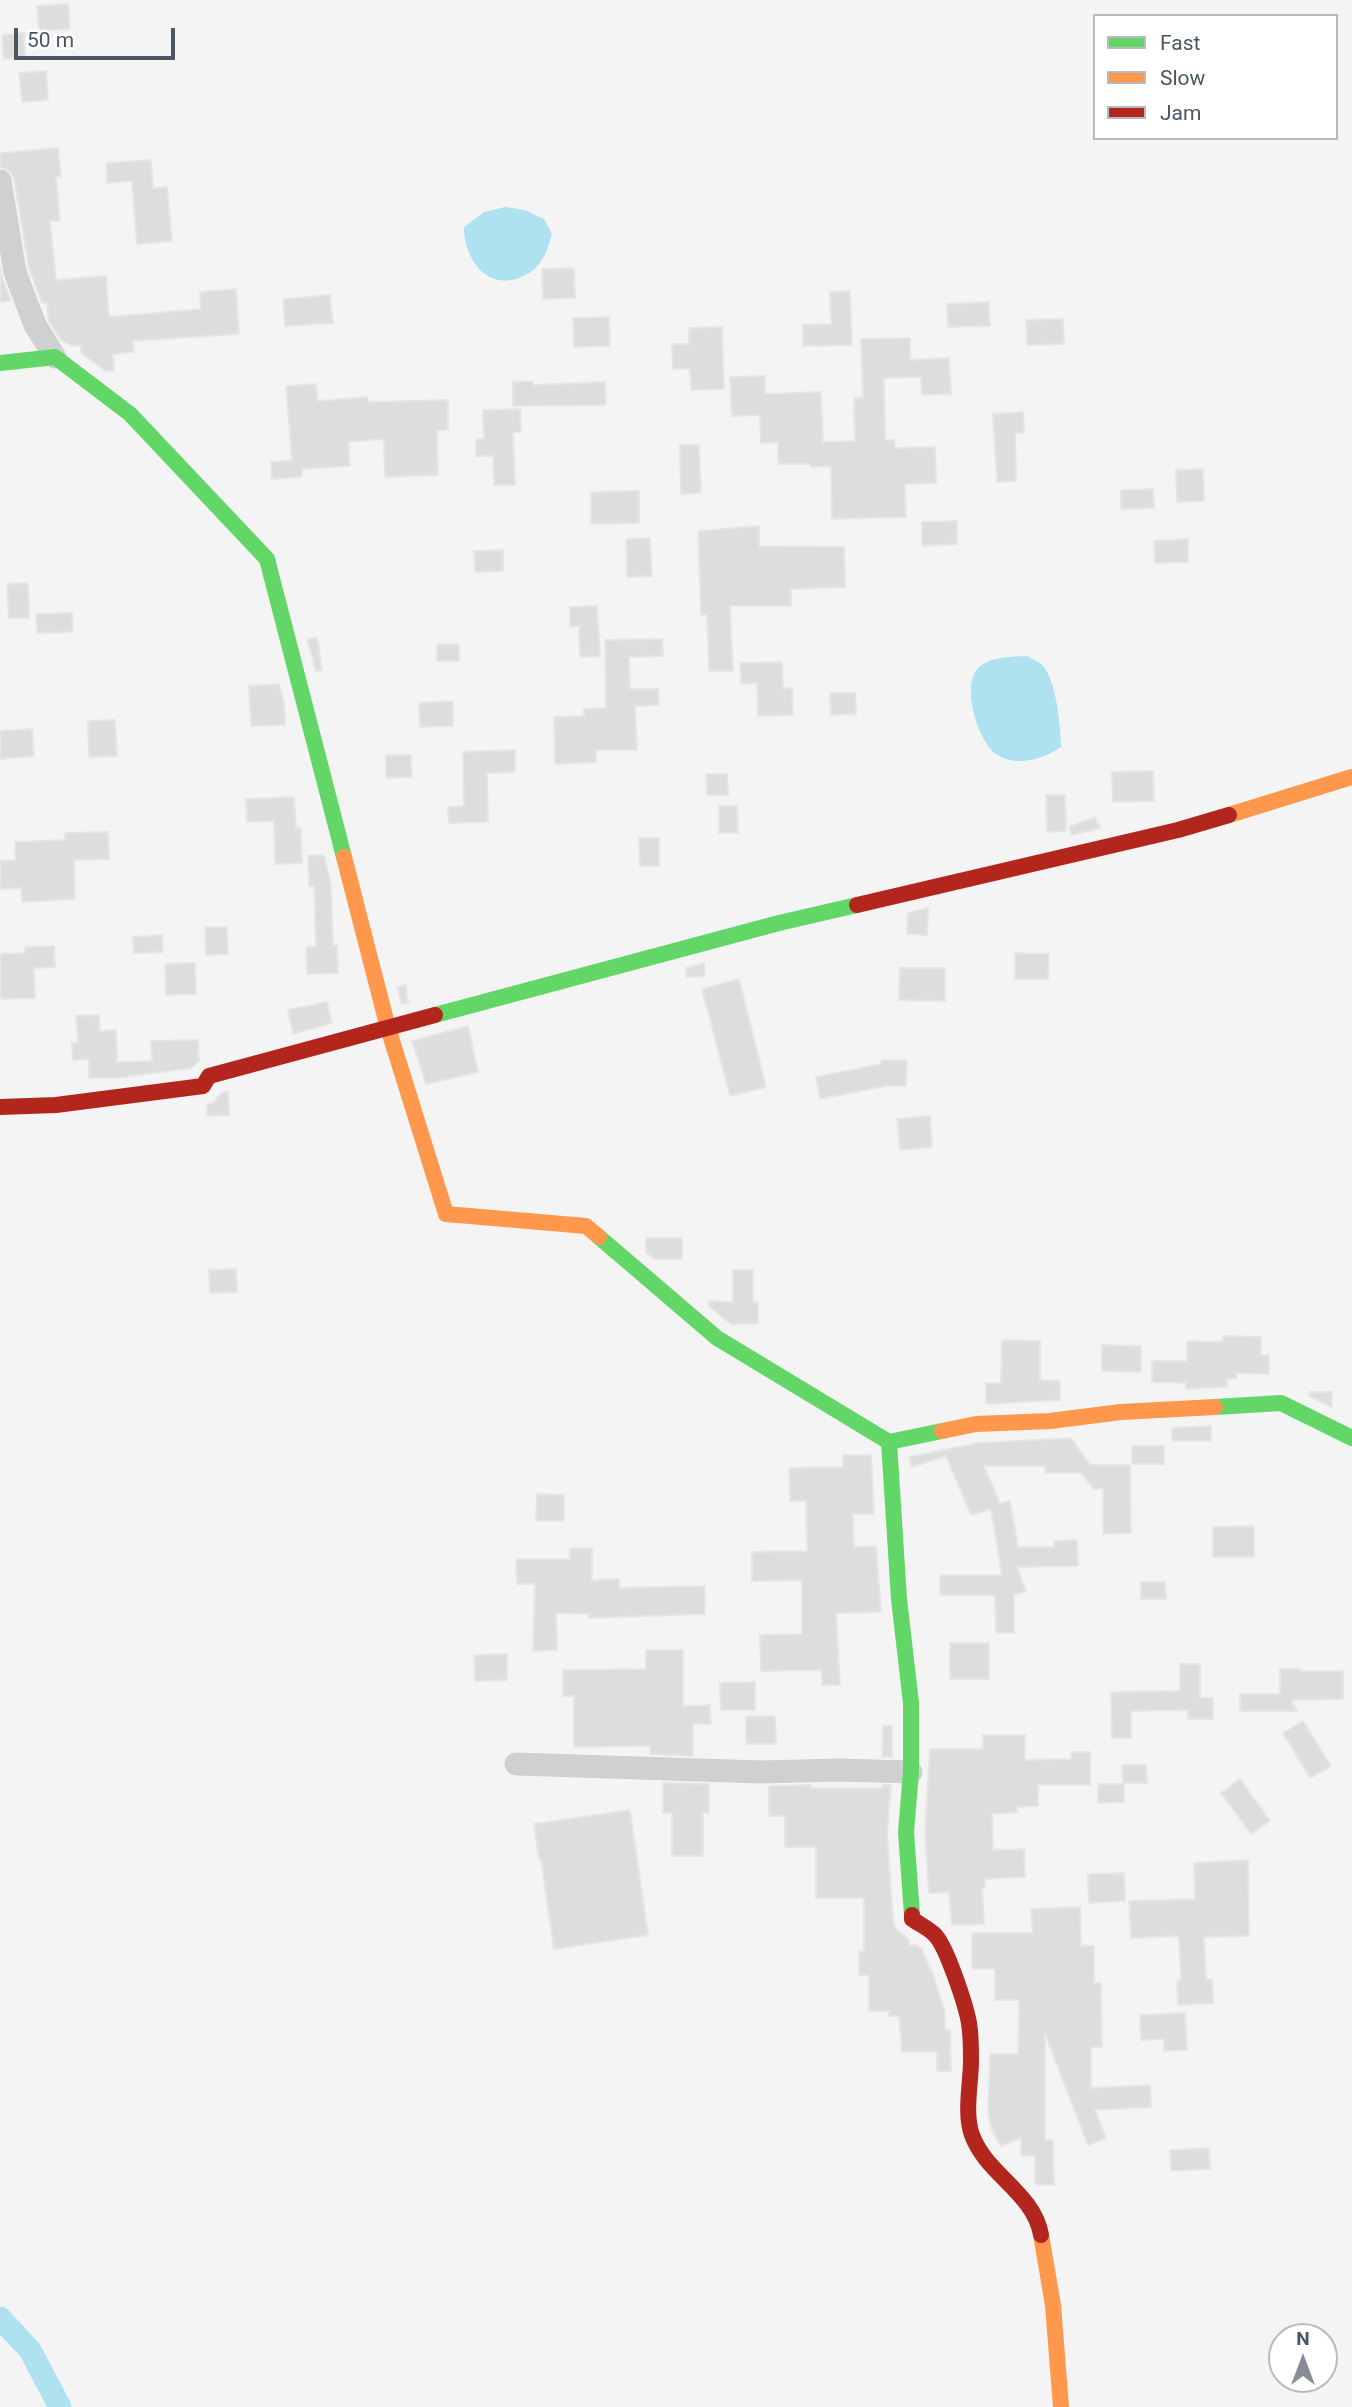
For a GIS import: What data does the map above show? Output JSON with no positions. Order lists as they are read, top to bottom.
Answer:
{
  "legend": ["Fast", "Slow", "Jam"],
  "scale_bar": "50 m",
  "north": "top"
}
